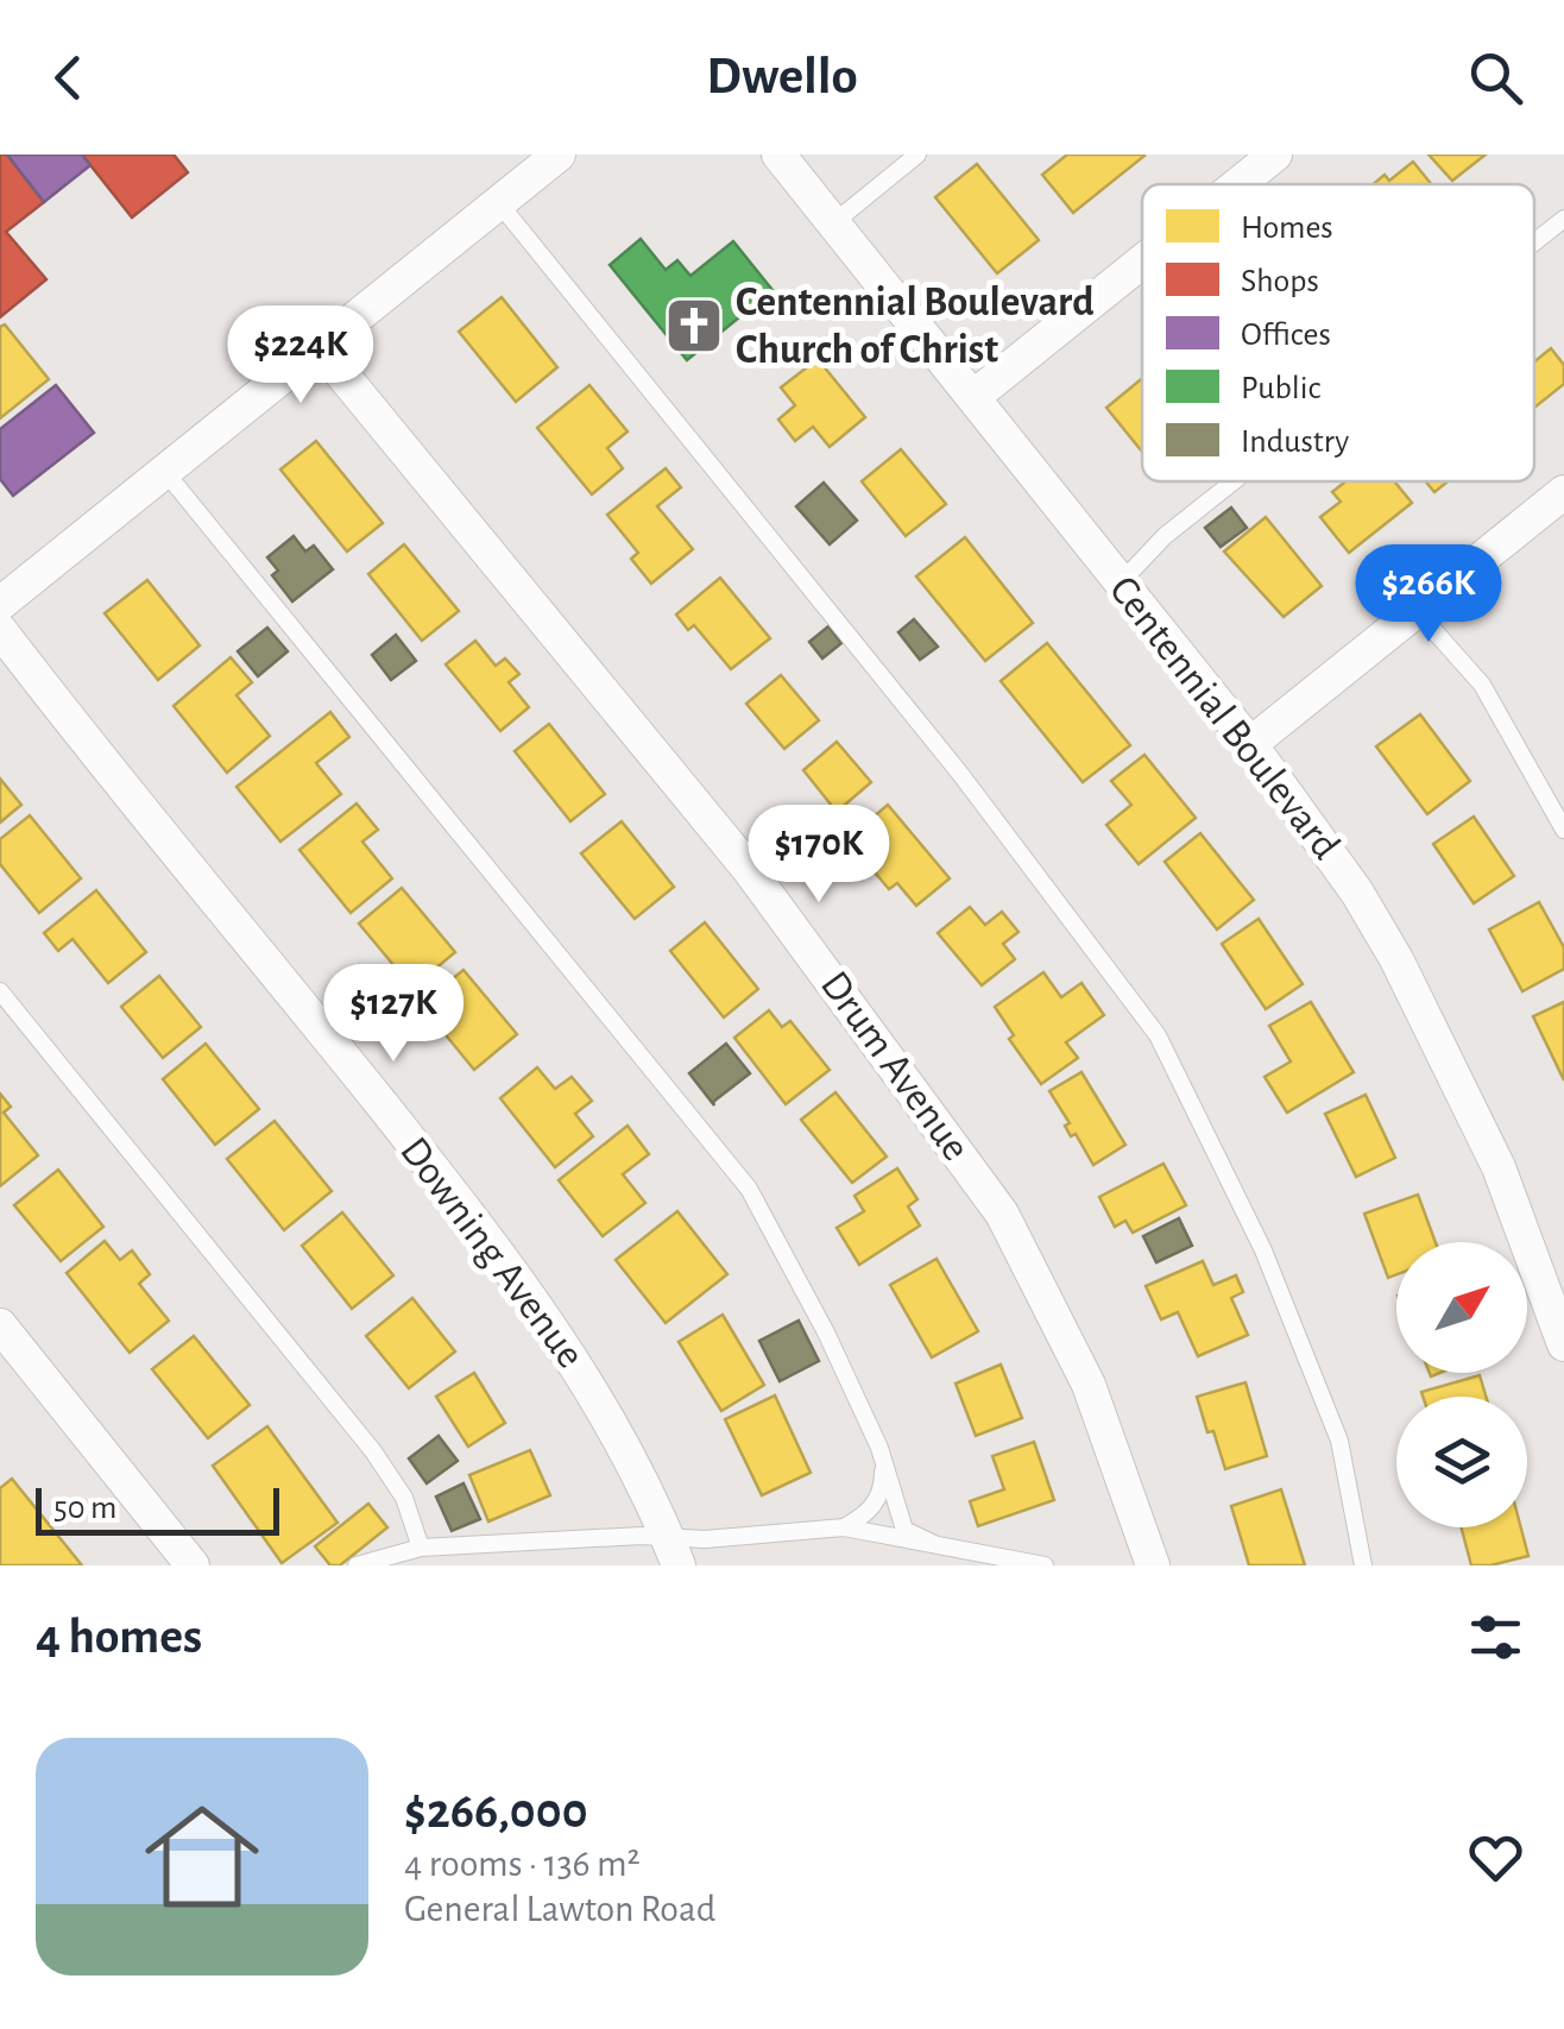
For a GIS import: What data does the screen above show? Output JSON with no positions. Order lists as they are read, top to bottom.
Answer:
{
  "streets": {
    "street": ["Centennial Boulevard", "Drum Avenue", "Downing Avenue"]
  },
  "places": {
    "church": ["Centennial Boulevard Church of Christ"]
  },
  "legend": [
    "Homes",
    "Shops",
    "Offices",
    "Public",
    "Industry"
  ],
  "scale_bar": "50 m",
  "north": "top right",
  "page": {
    "header": "Dwello",
    "price": [
      "$224K",
      "$266K",
      "$170K",
      "$127K"
    ],
    "scale": "50 m",
    "heading": "4 homes",
    "list": [
      {
        "name": "$266,000",
        "note": "4 rooms · 136 m² · General Lawton Road"
      }
    ]
  }
}
